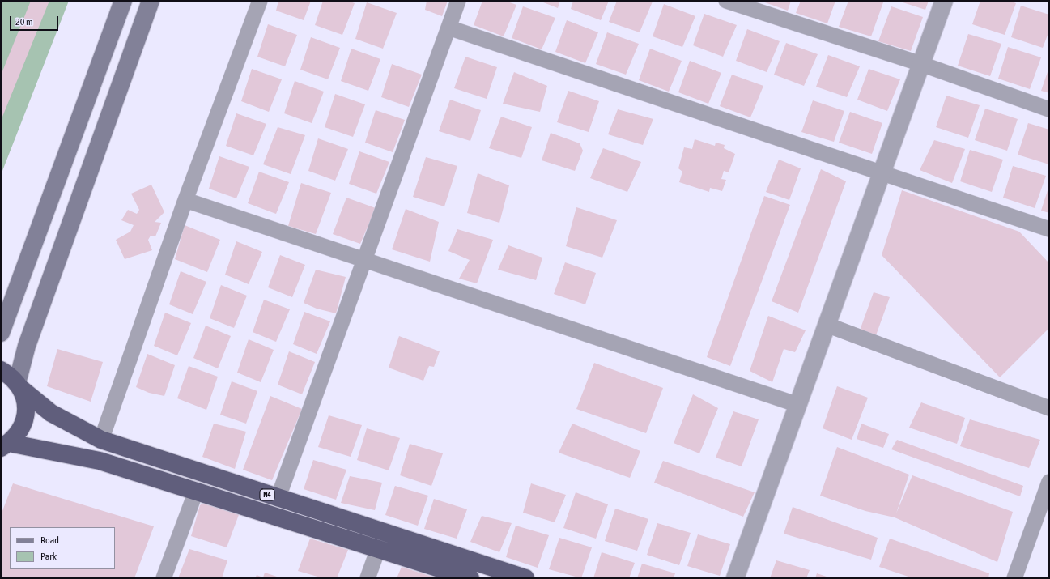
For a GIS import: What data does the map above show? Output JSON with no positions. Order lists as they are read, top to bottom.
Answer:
{
  "streets": {
    "highway": ["N4"]
  },
  "legend": ["Road", "Park"],
  "scale_bar": "20 m"
}
